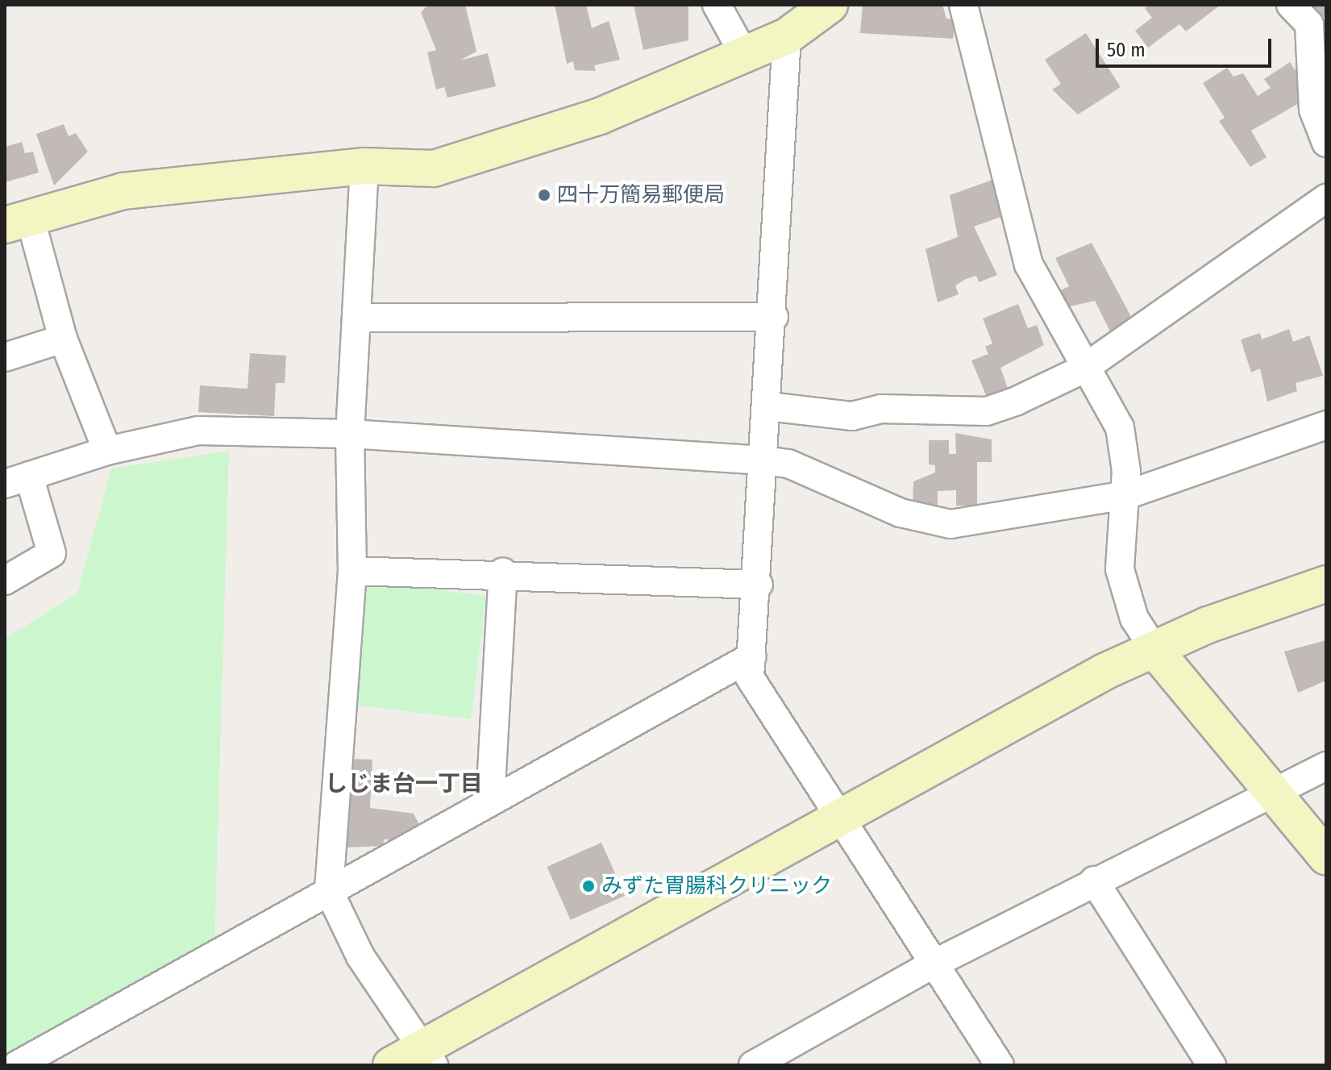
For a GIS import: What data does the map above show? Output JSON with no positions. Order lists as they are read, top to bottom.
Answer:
{
  "districts": ["しじま台一丁目"],
  "places": ["四十万簡易郵便局", "みずた胃腸科クリニック"],
  "scale_bar": "50 m"
}
